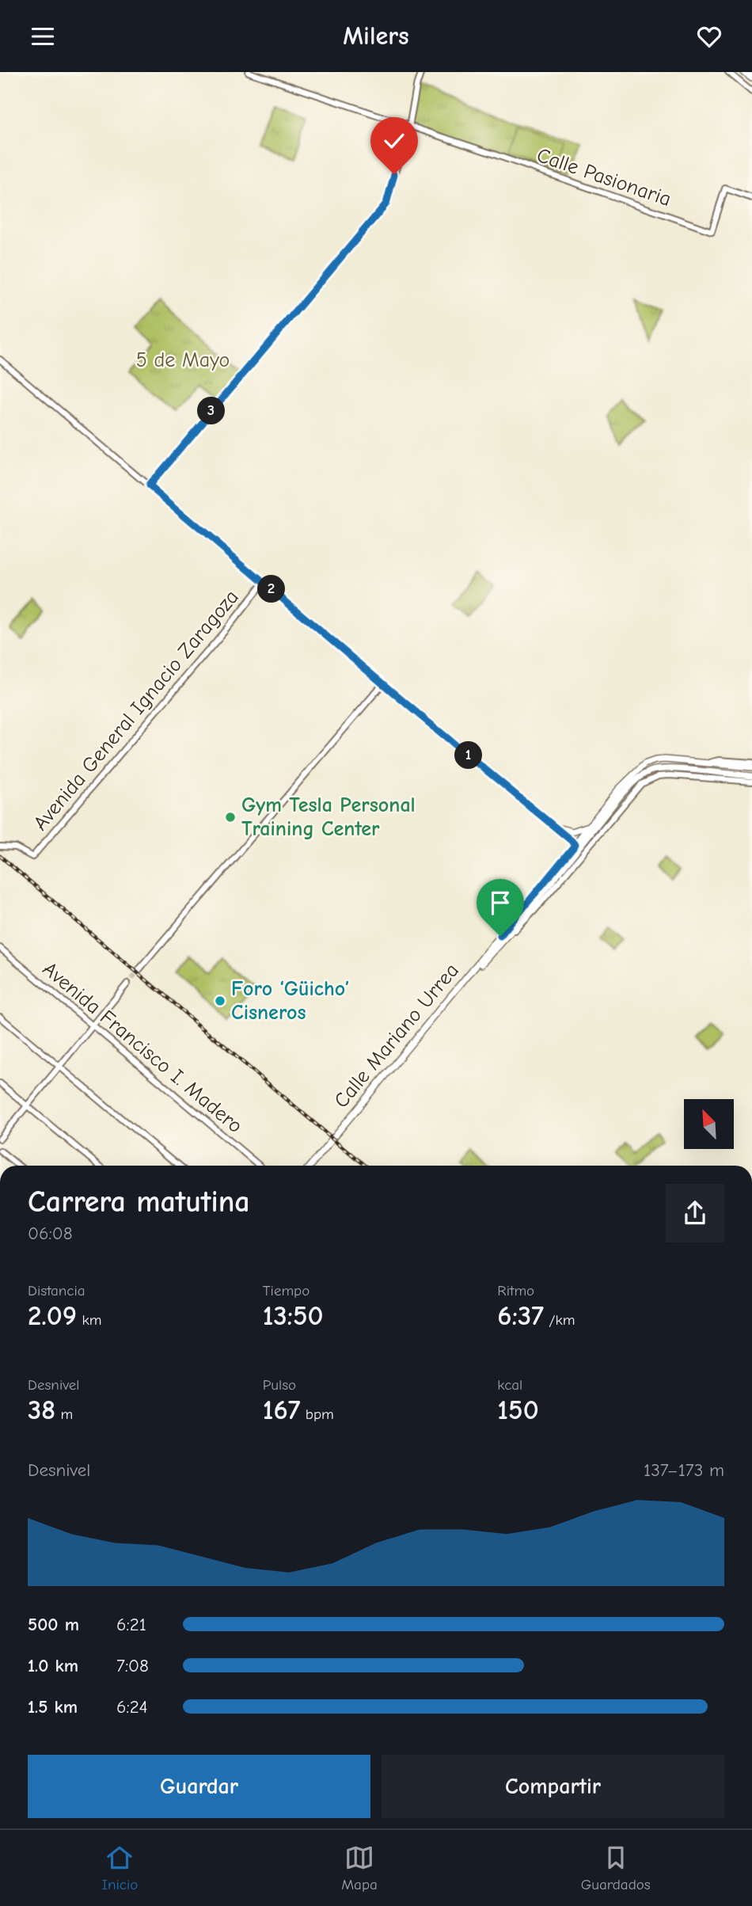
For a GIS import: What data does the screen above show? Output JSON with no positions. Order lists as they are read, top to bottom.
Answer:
{
  "streets": {
    "main road": ["Calle Mariano Urrea"],
    "street": ["Calle Pasionaria", "Avenida General Ignacio Zaragoza", "Avenida Francisco I. Madero"]
  },
  "parks": ["5 de Mayo"],
  "places": ["Gym Tesla Personal Training Center", "Foro ‘Güicho’ Cisneros"],
  "north": "top left",
  "page": {
    "header": "Milers",
    "pins": ["3", "2", "1"],
    "heading": ["Carrera matutina", "06:08"],
    "stats": [
      ["Distancia", "2.09 km"],
      ["Tiempo", "13:50"],
      ["Ritmo", "6:37 /km"],
      ["Desnivel", "38 m"],
      ["Pulso", "167 bpm"],
      ["kcal", "150"]
    ],
    "chart": ["Desnivel", "137–173 m"],
    "list": [
      {
        "name": "500 m",
        "note": "6:21"
      },
      {
        "name": "1.0 km",
        "note": "7:08"
      },
      {
        "name": "1.5 km",
        "note": "6:24"
      }
    ],
    "buttons": ["Guardar", "Compartir"],
    "tabs": ["Inicio", "Mapa", "Guardados"]
  }
}
